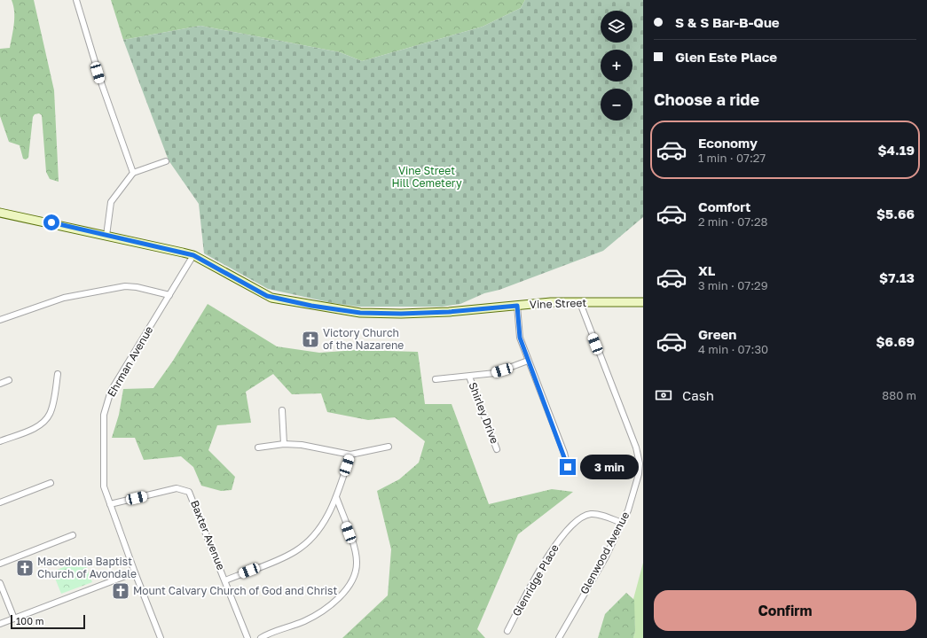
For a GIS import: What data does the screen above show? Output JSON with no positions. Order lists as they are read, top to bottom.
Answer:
{
  "streets": {
    "main road": ["Vine Street"],
    "street": [
      "Ehrman Avenue",
      "Shirley Drive",
      "Baxter Avenue",
      "Glenwood Avenue",
      "Glenridge Place"
    ]
  },
  "crossings": [
    ["Vine Street", "Ehrman Avenue"],
    ["Vine Street", "Glenwood Avenue"],
    ["Ehrman Avenue", "Baxter Avenue"],
    ["Glenwood Avenue", "Glenridge Place"]
  ],
  "parks": ["Vine Street Hill Cemetery"],
  "places": {
    "church": ["Victory Church of the Nazarene", "Macedonia Baptist Church of Avondale", "Mount Calvary Church of God and Christ"]
  },
  "scale_bar": "100 m",
  "page": {
    "banner": ["S & S Bar-B-Que", "Glen Este Place"],
    "map_buttons": ["+", "−"],
    "heading": "Choose a ride",
    "list": [
      {
        "name": "Economy",
        "note": "1 min · 07:27",
        "value": "$4.19"
      },
      {
        "name": "Comfort",
        "note": "2 min · 07:28",
        "value": "$5.66"
      },
      {
        "name": "XL",
        "note": "3 min · 07:29",
        "value": "$7.13"
      },
      {
        "name": "Green",
        "note": "4 min · 07:30",
        "value": "$6.69"
      }
    ],
    "pay": ["Cash", "880 m"],
    "bubble": "3 min",
    "buttons": "Confirm",
    "scale": "100 m"
  }
}
